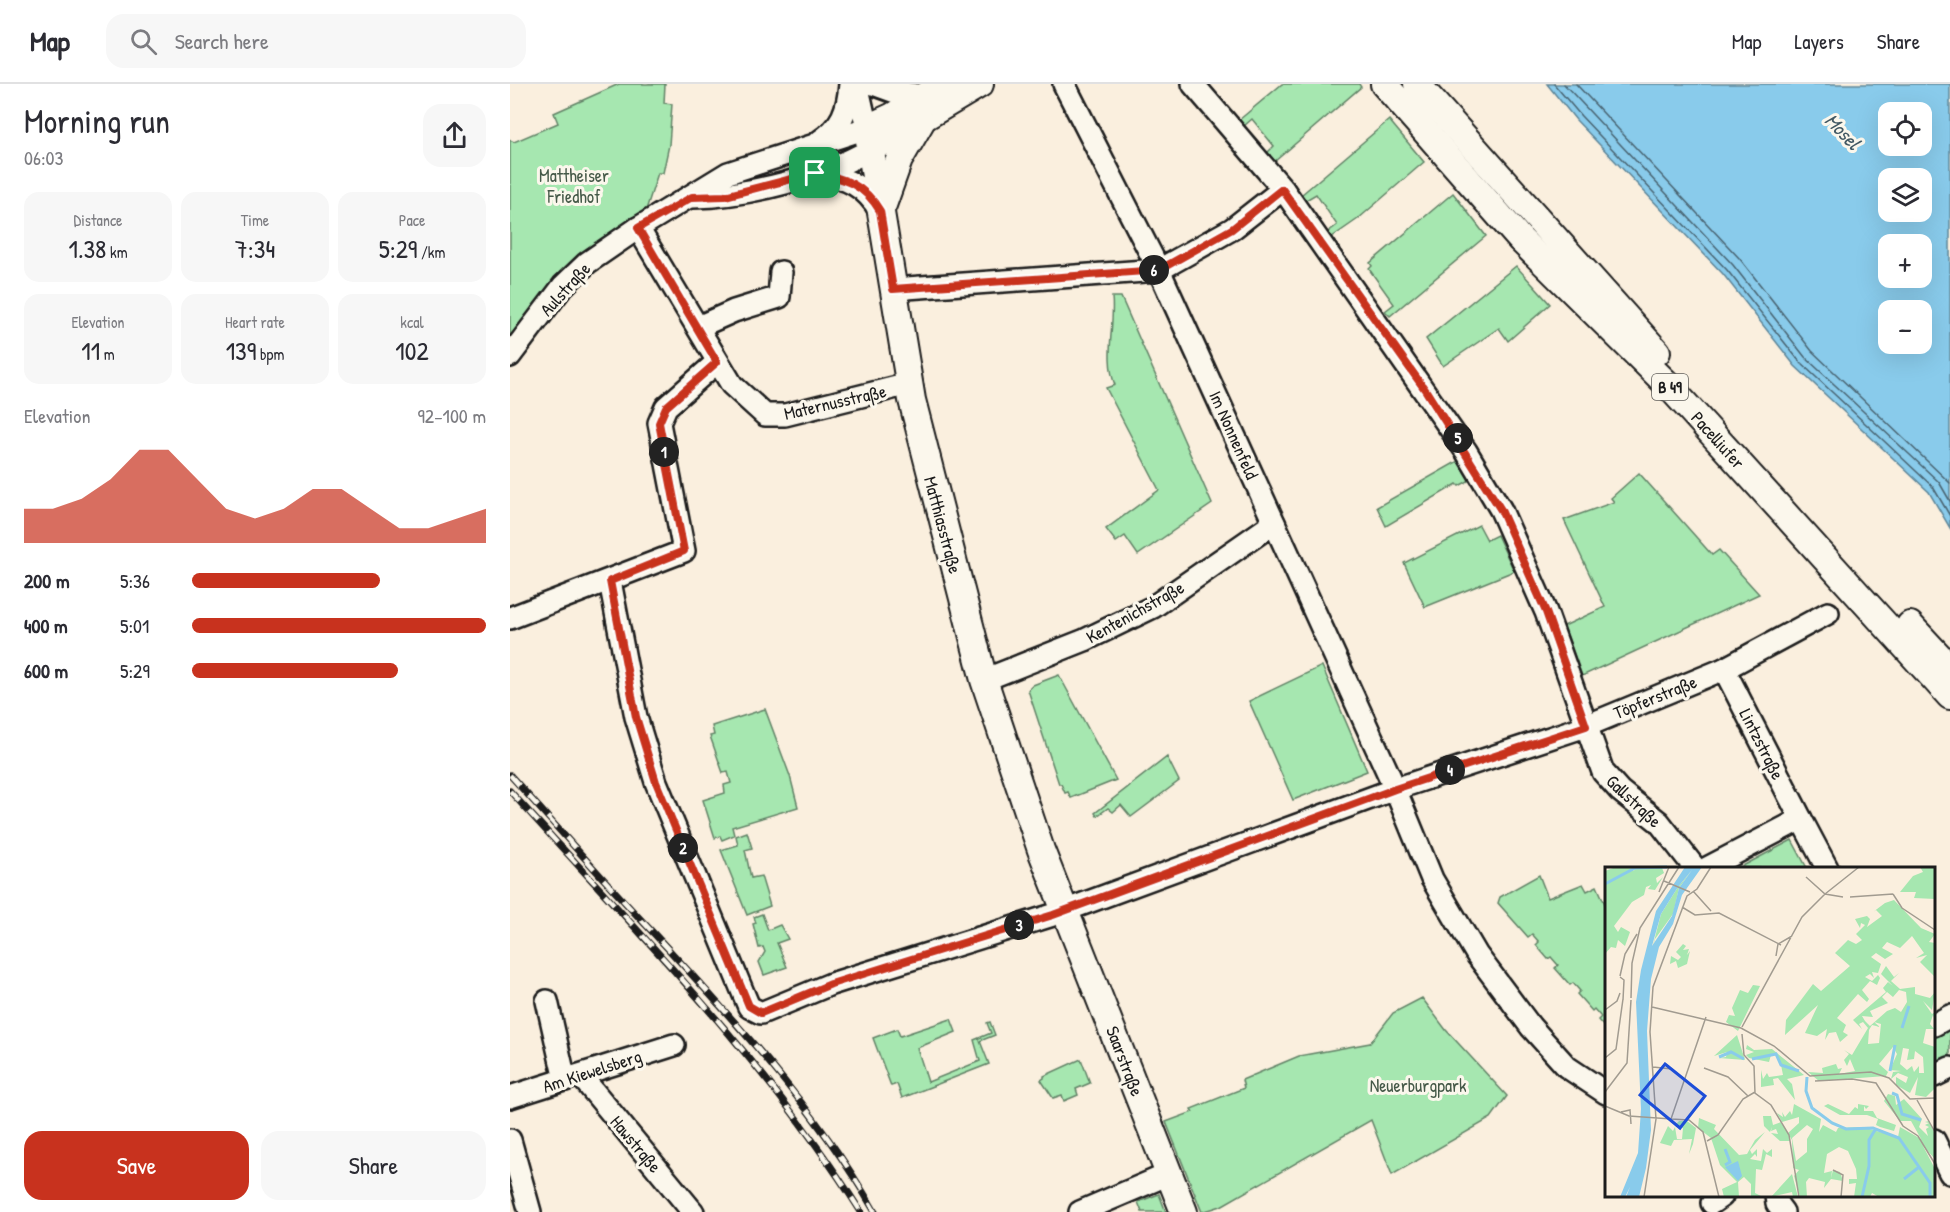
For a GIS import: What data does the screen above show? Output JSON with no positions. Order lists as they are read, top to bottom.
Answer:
{
  "streets": {
    "main road": [
      "B 49",
      "Pacelliufer",
      "Matthiasstraße",
      "Saarstraße"
    ],
    "street": [
      "Aulstraße",
      "Maternusstraße",
      "Im Nonnenfeld",
      "Kentenichstraße",
      "Töpferstraße",
      "Lintzstraße",
      "Gallstraße",
      "Am Kiewelsberg",
      "Hawstraße"
    ]
  },
  "crossings": [
    ["Aulstraße", "Maternusstraße"],
    ["Aulstraße", "Matthiasstraße"],
    ["Maternusstraße", "Matthiasstraße"],
    ["Im Nonnenfeld", "Kentenichstraße"],
    ["Im Nonnenfeld", "Töpferstraße"],
    ["Matthiasstraße", "Kentenichstraße"],
    ["Matthiasstraße", "Töpferstraße"],
    ["Matthiasstraße", "Saarstraße"],
    ["Töpferstraße", "Lintzstraße"],
    ["Töpferstraße", "Gallstraße"],
    ["Töpferstraße", "Saarstraße"],
    ["Am Kiewelsberg", "Hawstraße"]
  ],
  "water": ["Mosel"],
  "parks": ["Mattheiser Friedhof", "Neuerburgpark"],
  "page": {
    "header": "Map",
    "search": "Search here",
    "nav": ["Map", "Layers", "Share"],
    "heading": ["Morning run", "06:03"],
    "map_buttons": ["+", "−"],
    "stats": [
      ["Distance", "1.38 km"],
      ["Time", "7:34"],
      ["Pace", "5:29 /km"],
      ["Elevation", "11 m"],
      ["Heart rate", "139 bpm"],
      ["kcal", "102"]
    ],
    "pins": [
      "6",
      "5",
      "1",
      "4",
      "2",
      "3"
    ],
    "chart": ["Elevation", "92–100 m"],
    "list": [
      {
        "name": "200 m",
        "note": "5:36"
      },
      {
        "name": "400 m",
        "note": "5:01"
      },
      {
        "name": "600 m",
        "note": "5:29"
      }
    ],
    "buttons": ["Save", "Share"]
  }
}
